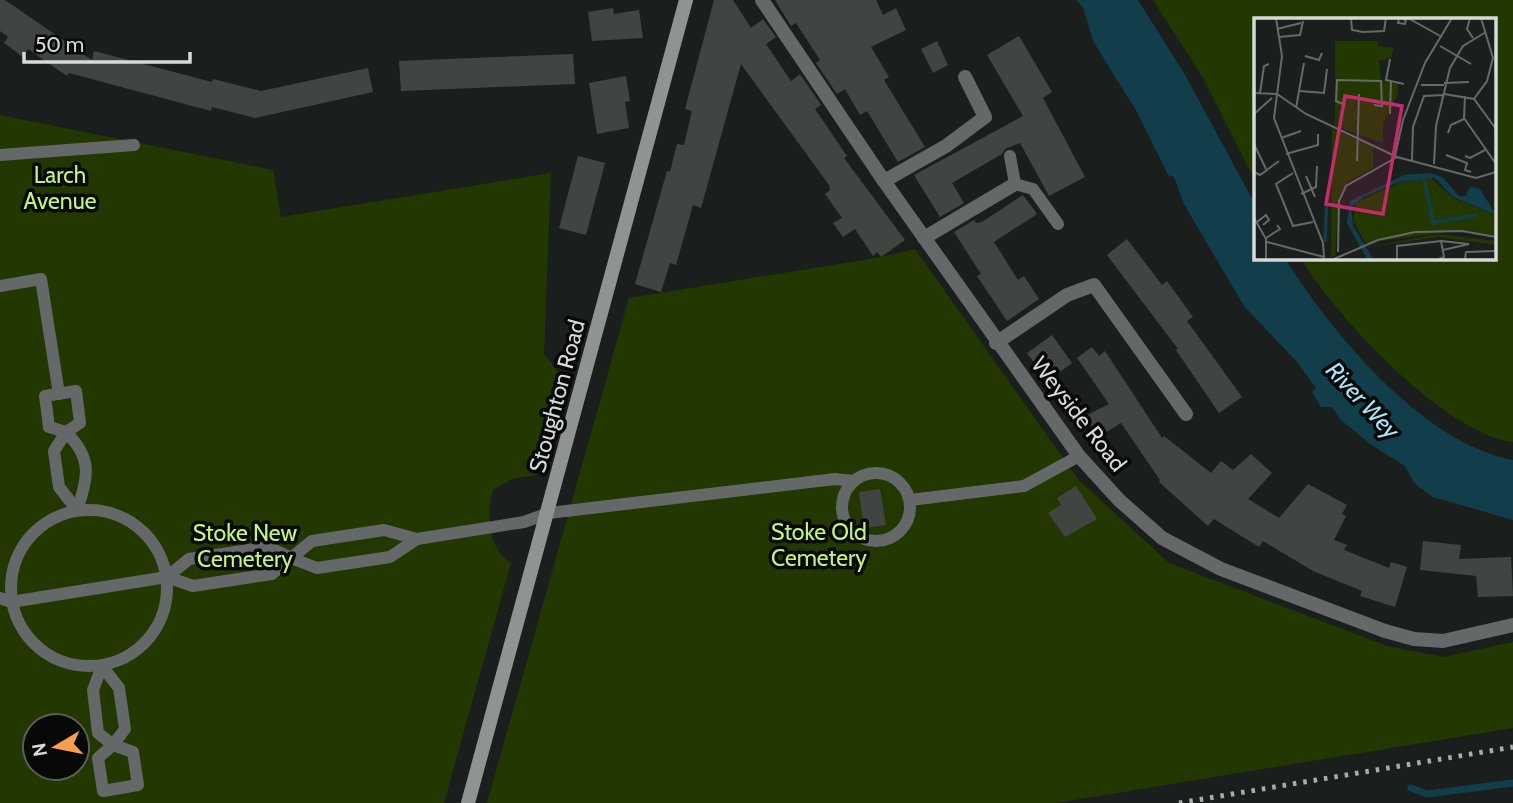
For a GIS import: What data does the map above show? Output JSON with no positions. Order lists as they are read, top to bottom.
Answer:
{
  "streets": {
    "street": ["Stoughton Road", "Weyside Road"]
  },
  "water": ["River Wey"],
  "parks": ["Larch Avenue", "Stoke Old Cemetery", "Stoke New Cemetery"],
  "scale_bar": "50 m",
  "north": "left"
}
